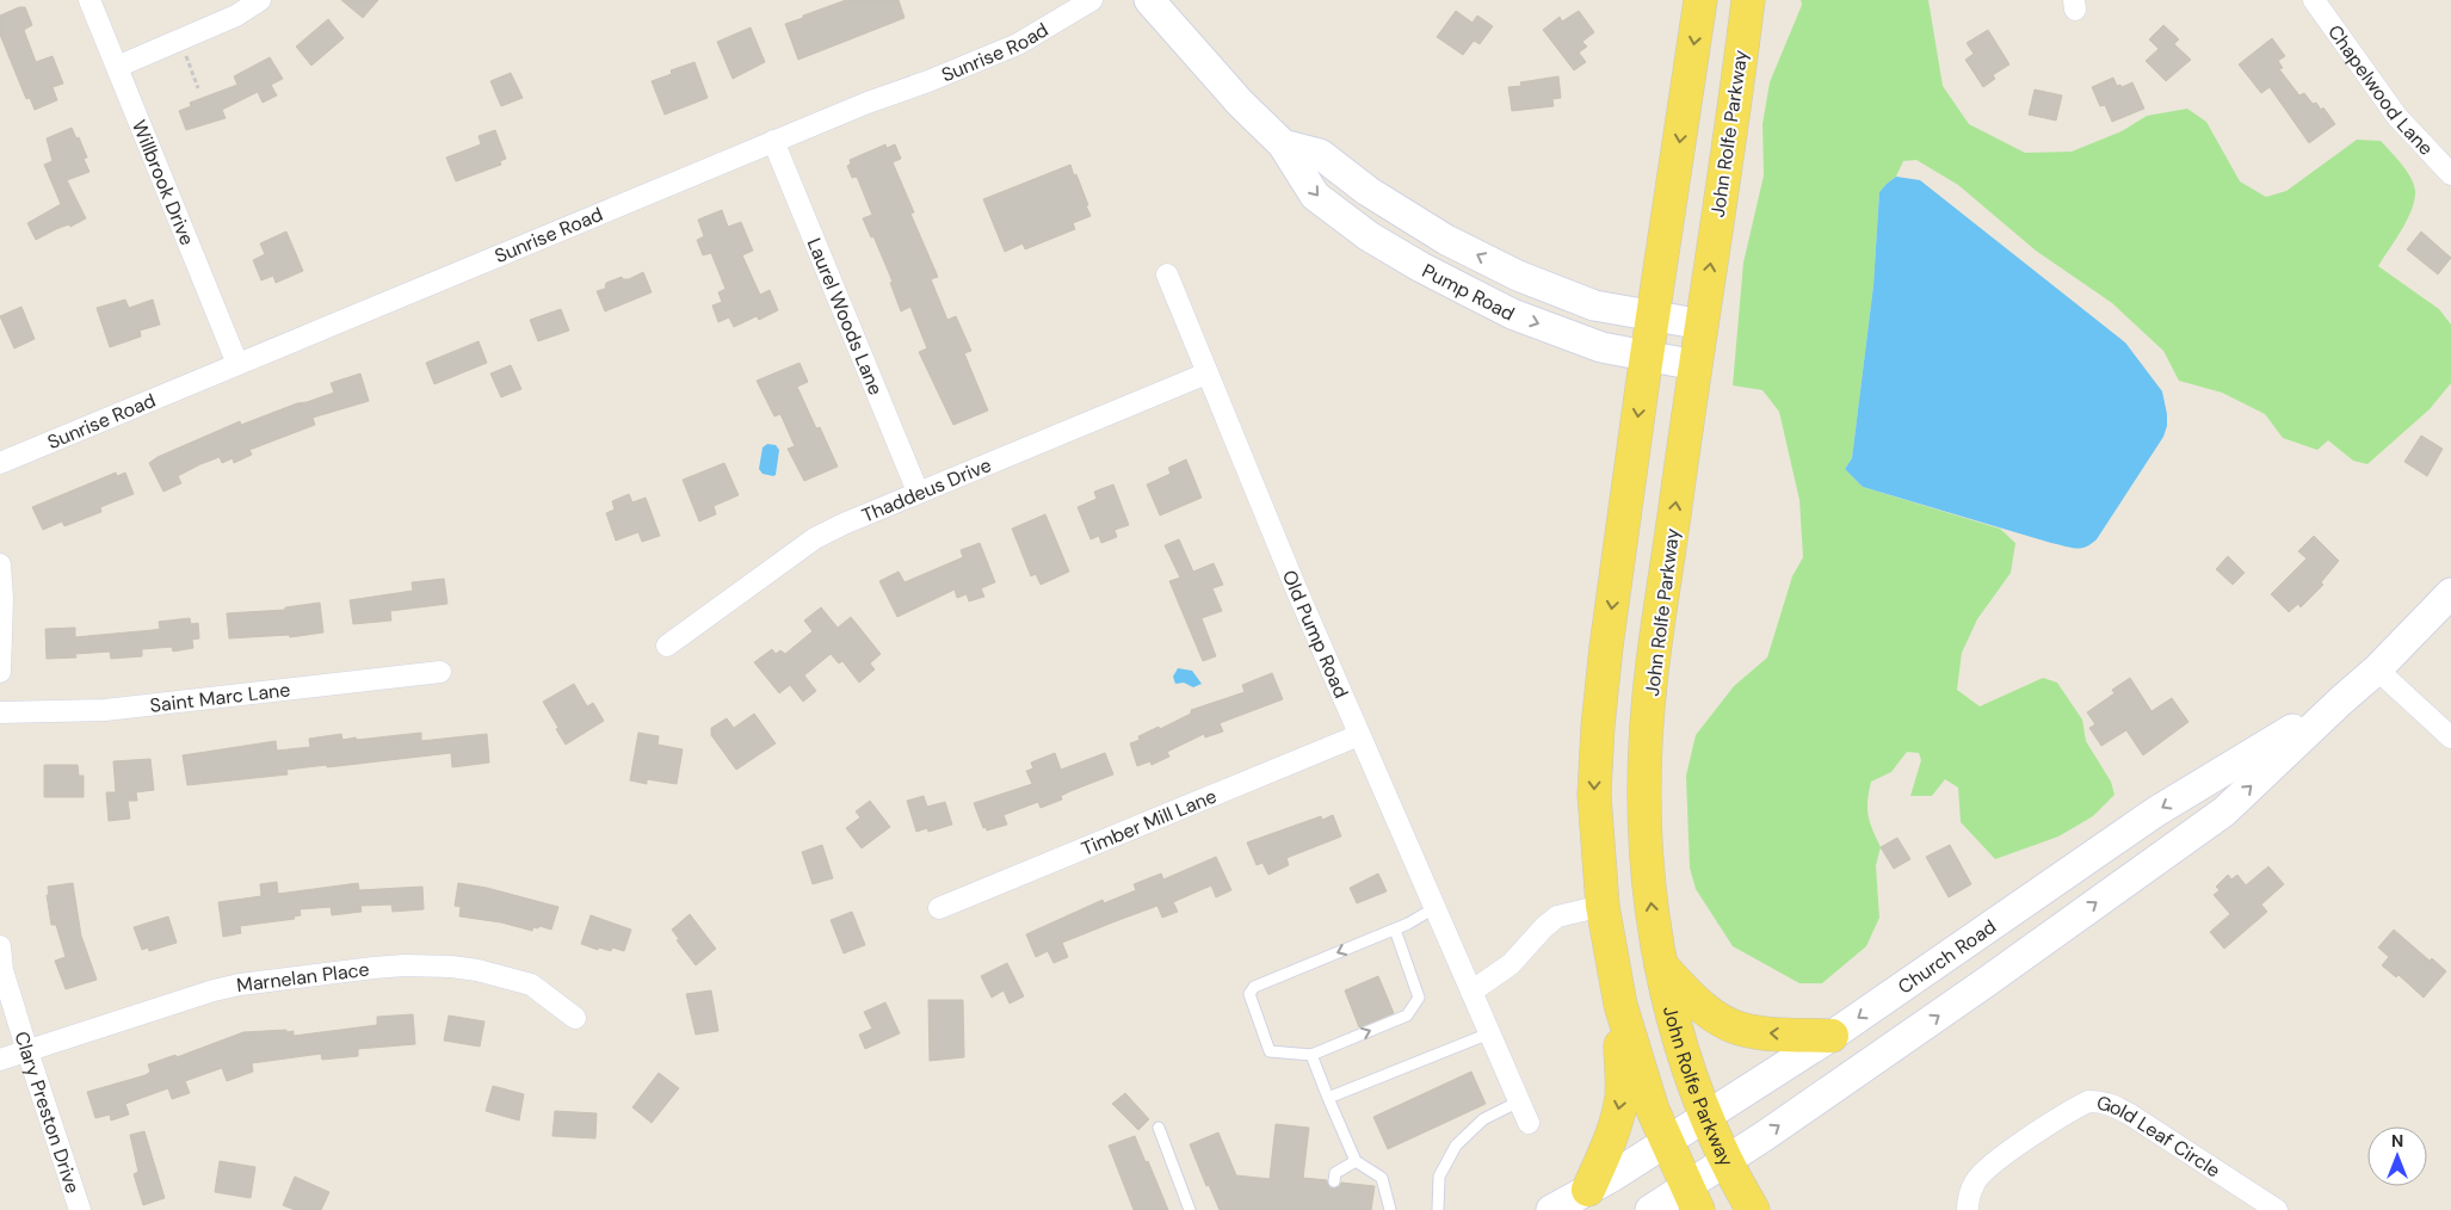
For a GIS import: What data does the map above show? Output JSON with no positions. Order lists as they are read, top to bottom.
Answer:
{
  "streets": {
    "main road": ["John Rolfe Parkway", "Pump Road", "Church Road"],
    "street": [
      "Sunrise Road",
      "Chapelwood Lane",
      "Willbrook Drive",
      "Laurel Woods Lane",
      "Thaddeus Drive",
      "Old Pump Road",
      "Saint Marc Lane",
      "Timber Mill Lane",
      "Marnelan Place",
      "Clary Preston Drive",
      "Gold Leaf Circle"
    ]
  },
  "crossings": [
    ["Sunrise Road", "Willbrook Drive"],
    ["Sunrise Road", "Laurel Woods Lane"],
    ["John Rolfe Parkway", "Pump Road"],
    ["John Rolfe Parkway", "Church Road"],
    ["Laurel Woods Lane", "Thaddeus Drive"],
    ["Thaddeus Drive", "Old Pump Road"],
    ["Old Pump Road", "Timber Mill Lane"],
    ["Marnelan Place", "Clary Preston Drive"]
  ],
  "north": "top"
}
